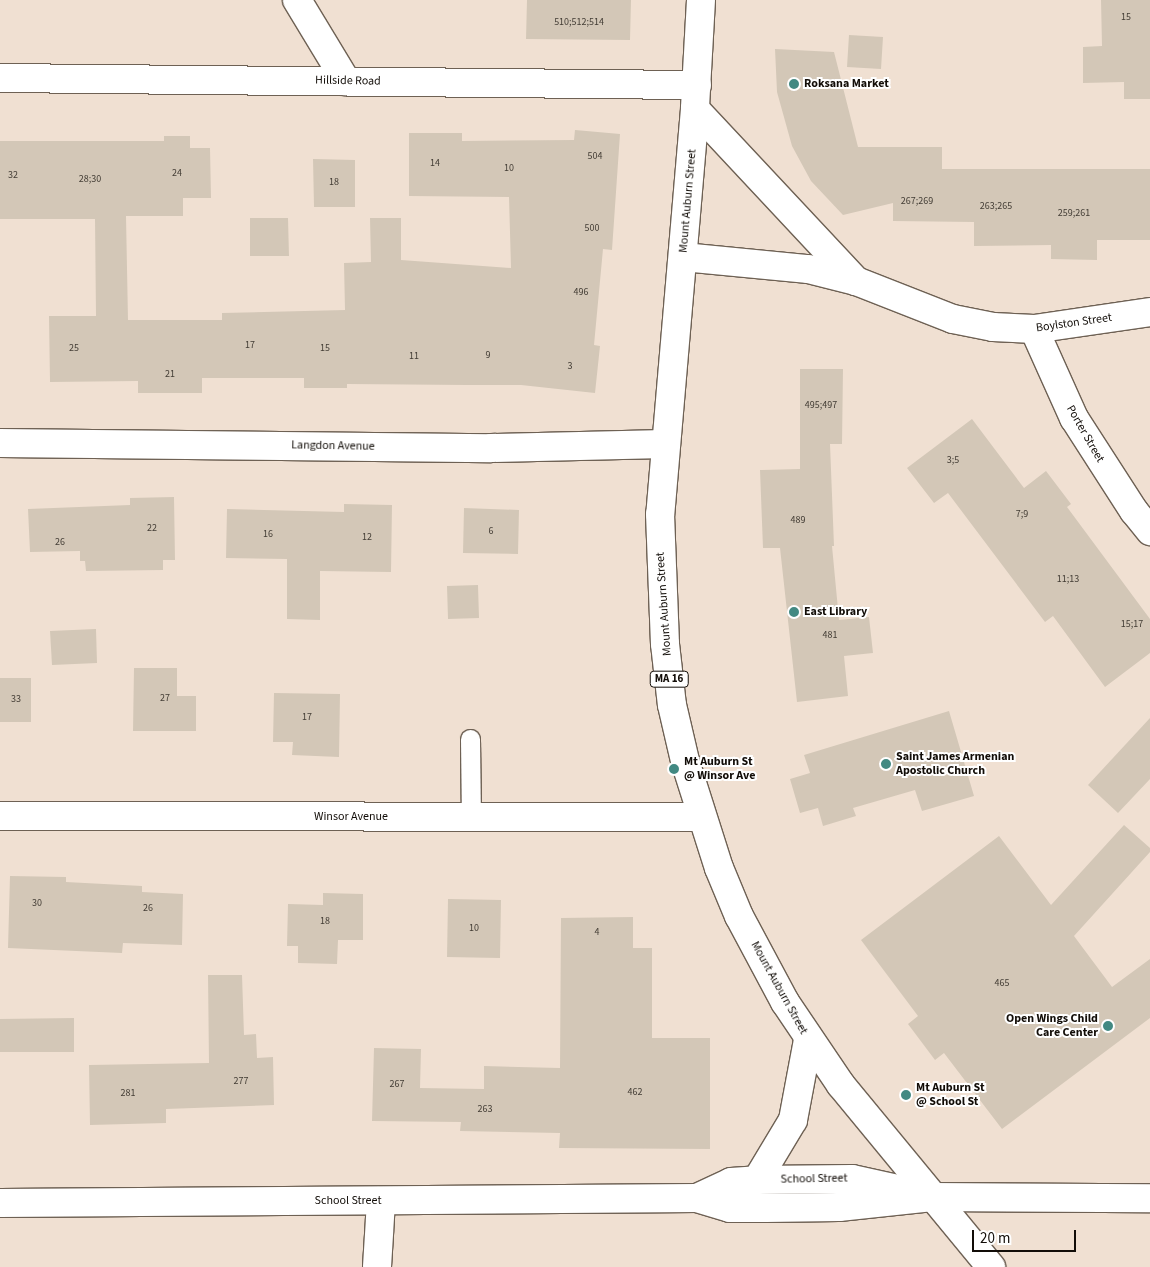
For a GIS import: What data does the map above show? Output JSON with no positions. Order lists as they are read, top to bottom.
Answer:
{
  "streets": {
    "street": [
      "Hillside Road",
      "Mount Auburn Street",
      "Boylston Street",
      "Porter Street",
      "Langdon Avenue",
      "MA 16",
      "Winsor Avenue",
      "School Street"
    ]
  },
  "crossings": [
    ["Hillside Road", "Mount Auburn Street"],
    ["Hillside Road", "Boylston Street"],
    ["Mount Auburn Street", "Boylston Street"],
    ["Mount Auburn Street", "Langdon Avenue"],
    ["Mount Auburn Street", "Winsor Avenue"],
    ["Mount Auburn Street", "School Street"],
    ["Boylston Street", "Porter Street"]
  ],
  "places": [
    "Roksana Market",
    "East Library",
    "Saint James Armenian Apostolic Church",
    "Mt Auburn St @ Winsor Ave",
    "Open Wings Child Care Center",
    "Mt Auburn St @ School St"
  ],
  "house_numbers": [
    "15",
    "510;512;514",
    "504",
    "14",
    "10",
    "24",
    "32",
    "28;30",
    "18",
    "267;269",
    "263;265",
    "259;261",
    "500",
    "496",
    "17",
    "25",
    "15",
    "9",
    "11",
    "3",
    "21",
    "495;497",
    "3;5",
    "7;9",
    "489",
    "22",
    "6",
    "16",
    "12",
    "26",
    "11;13",
    "15;17",
    "481",
    "27",
    "33",
    "17",
    "30",
    "26",
    "18",
    "10",
    "4",
    "465",
    "277",
    "267",
    "462",
    "281",
    "263"
  ],
  "scale_bar": "20 m"
}
